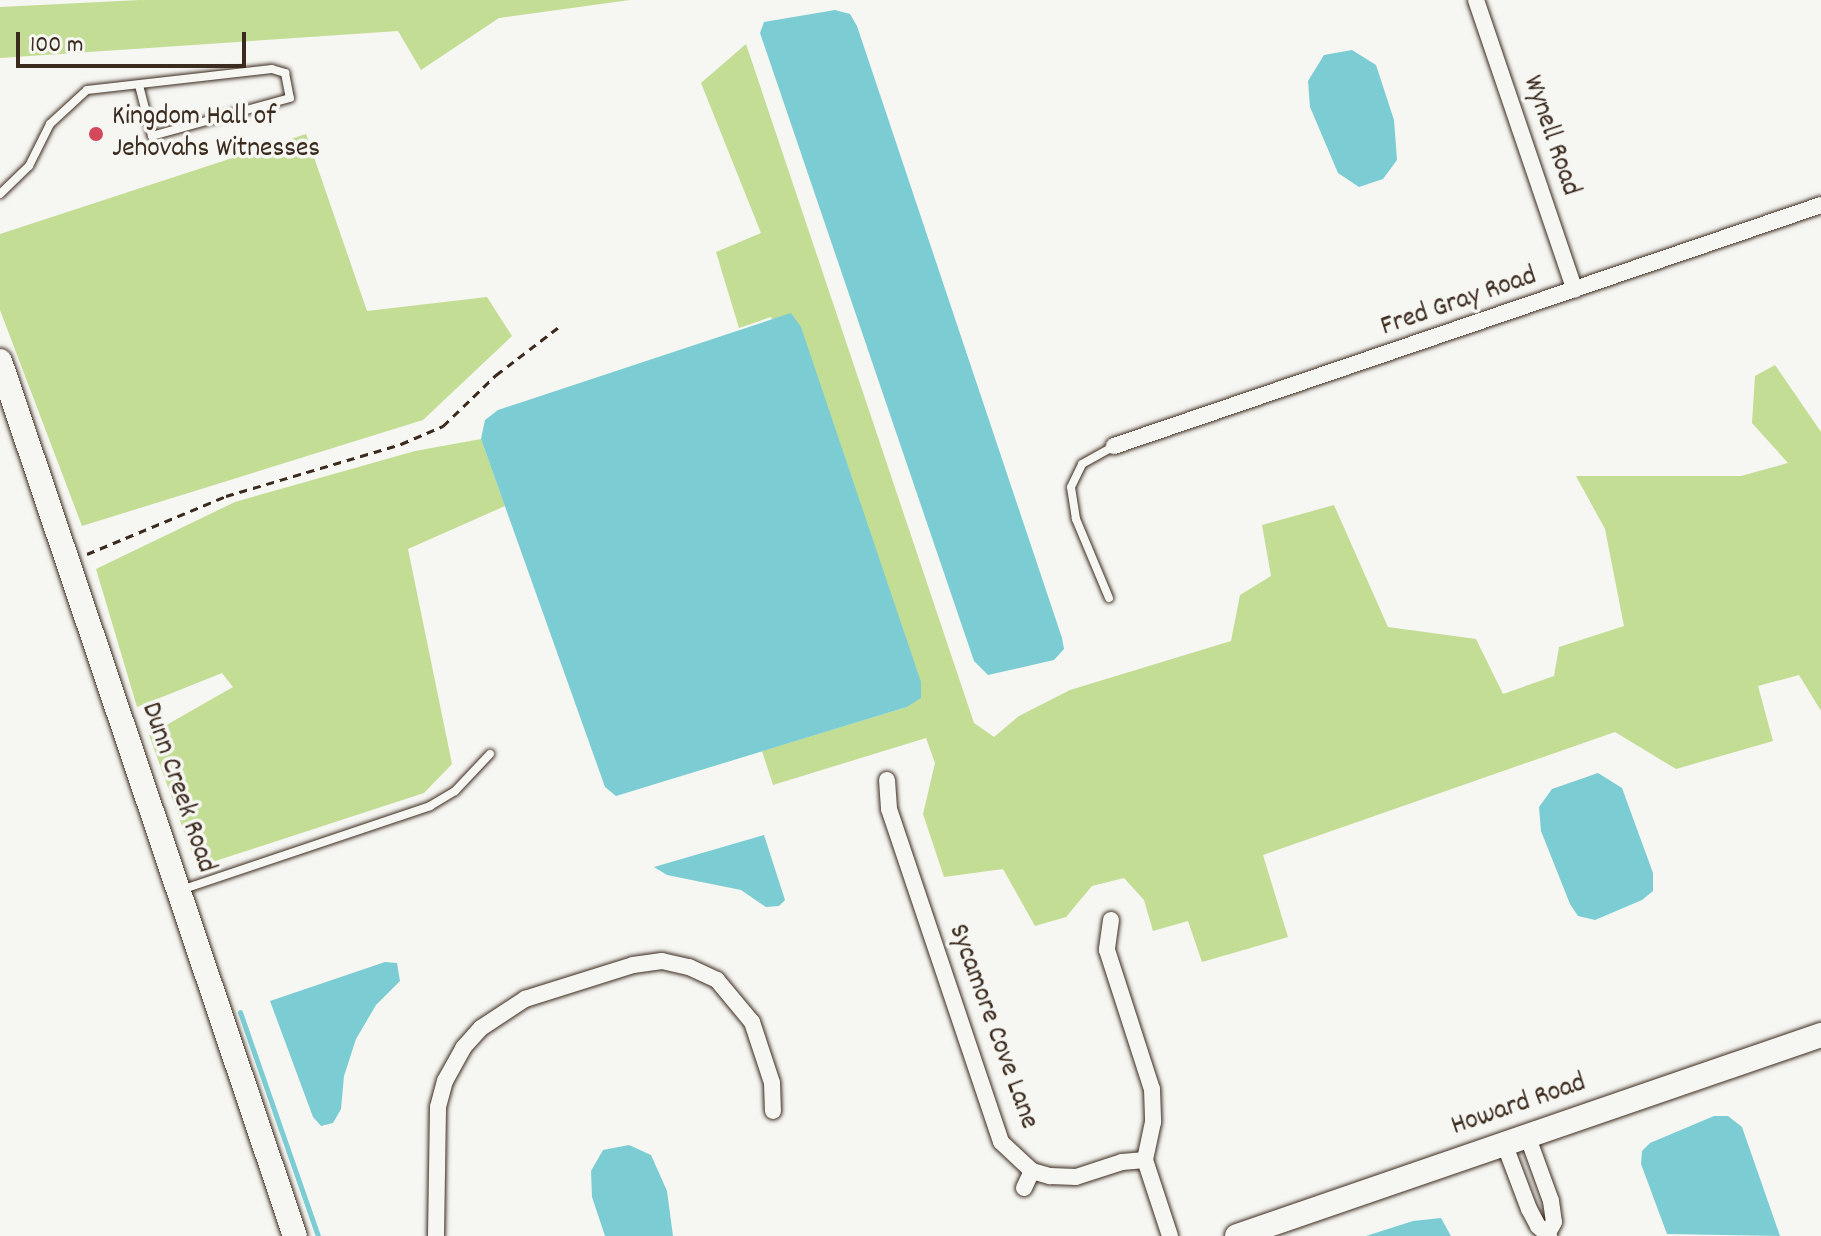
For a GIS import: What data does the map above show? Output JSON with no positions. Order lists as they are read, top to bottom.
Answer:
{
  "streets": {
    "street": [
      "Wynell Road",
      "Fred Gray Road",
      "Dunn Creek Road",
      "Sycamore Cove Lane",
      "Howard Road"
    ]
  },
  "crossings": [
    ["Wynell Road", "Fred Gray Road"]
  ],
  "places": ["Kingdom Hall of Jehovahs Witnesses"],
  "scale_bar": "100 m"
}
